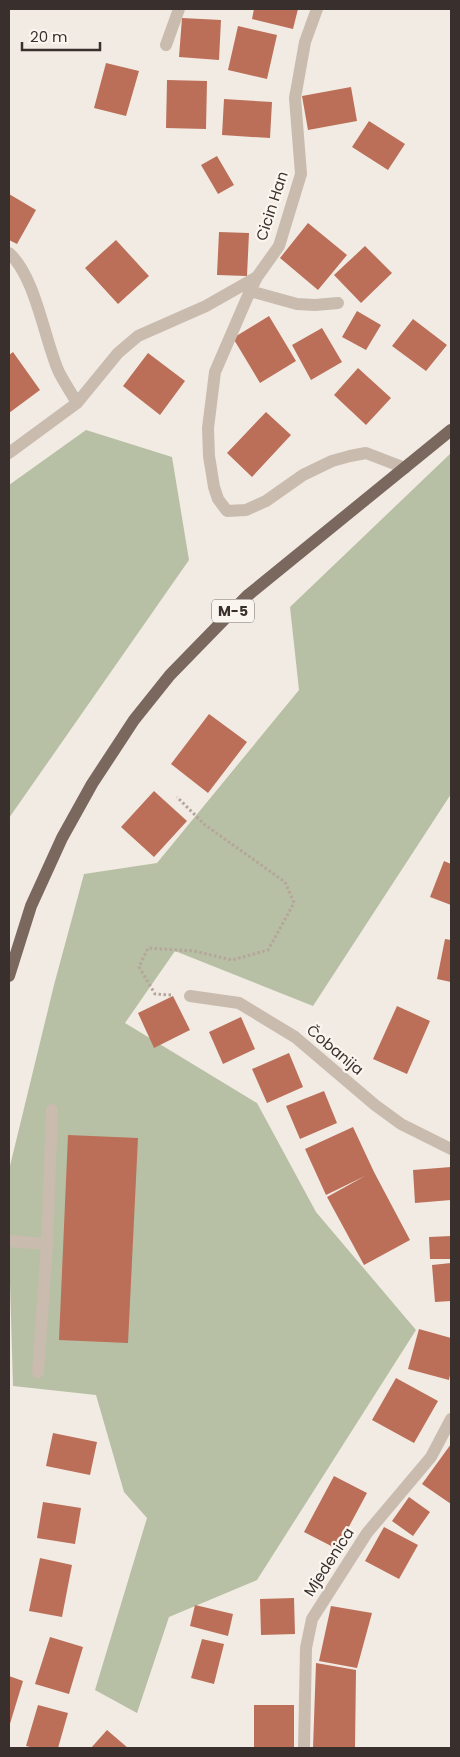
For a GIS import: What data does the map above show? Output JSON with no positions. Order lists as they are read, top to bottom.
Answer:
{
  "streets": {
    "main road": ["M-5"],
    "street": ["Cicin Han", "Čobanija", "Mjedenica"]
  },
  "scale_bar": "20 m"
}
